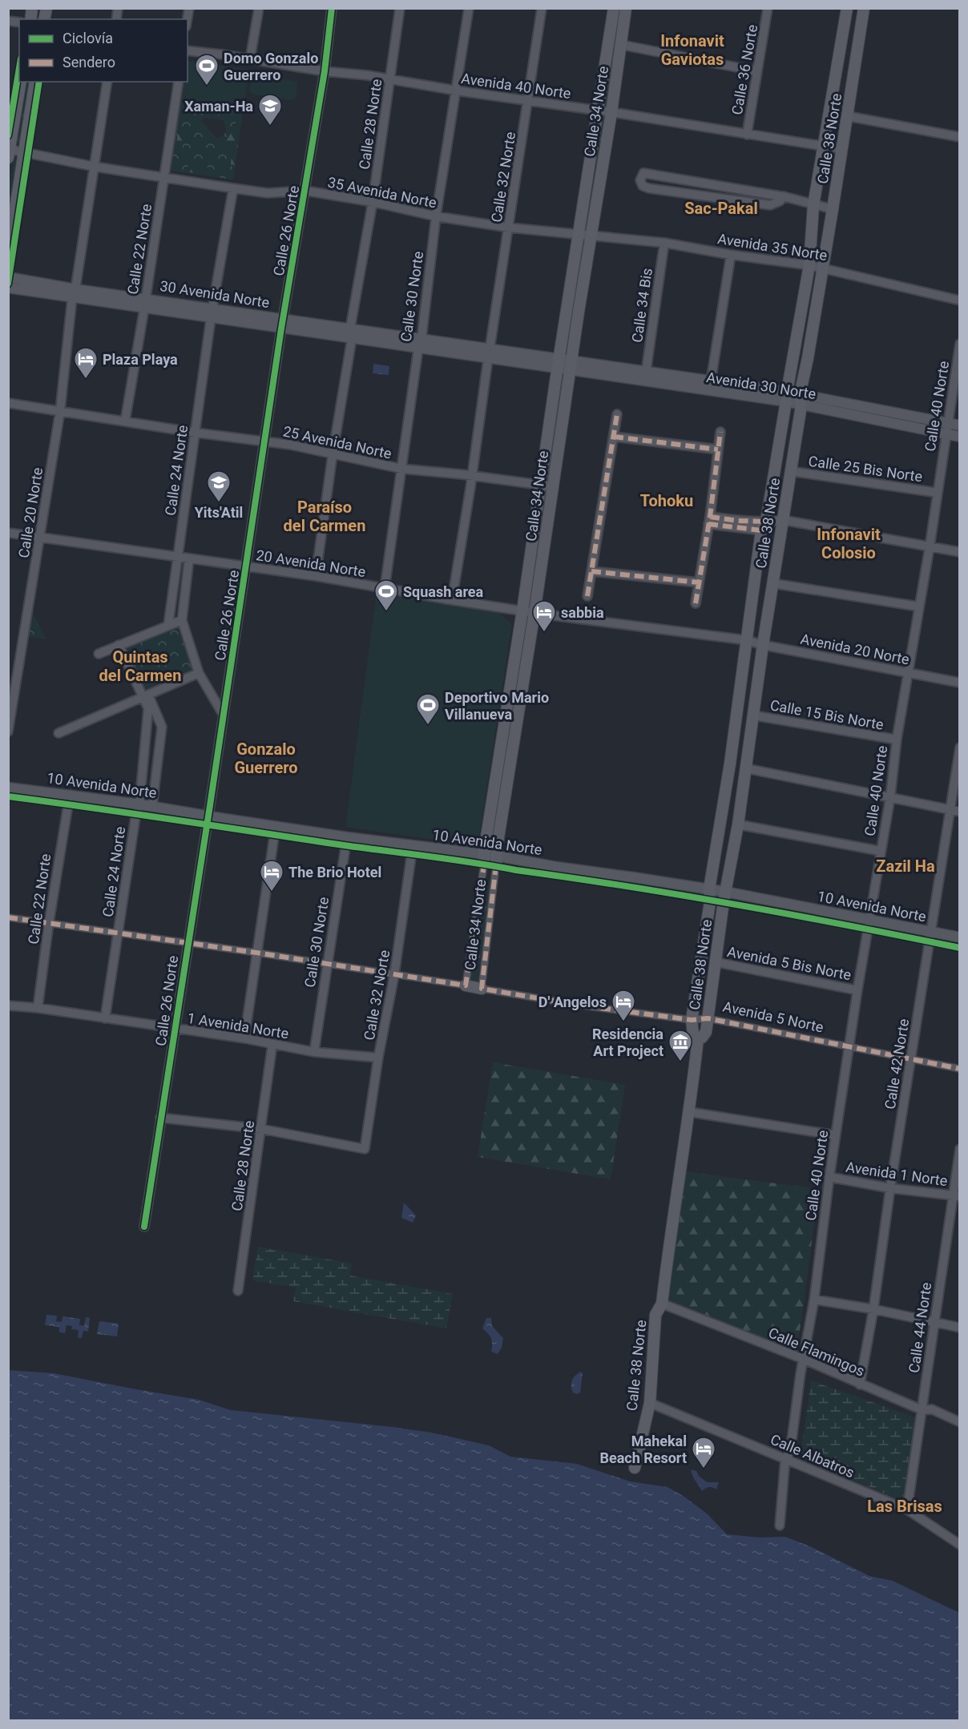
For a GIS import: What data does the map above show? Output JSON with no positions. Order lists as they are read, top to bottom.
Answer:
{
  "streets": {
    "main road": ["Calle 34 Norte", "Calle 38 Norte", "Avenida 5 Norte"],
    "street": [
      "Calle 36 Norte",
      "Avenida 40 Norte",
      "Calle 28 Norte",
      "Calle 32 Norte",
      "35 Avenida Norte",
      "Calle 26 Norte",
      "Avenida 35 Norte",
      "Calle 22 Norte",
      "30 Avenida Norte",
      "Calle 30 Norte",
      "Calle 34 Bis",
      "Avenida 30 Norte",
      "Calle 40 Norte",
      "25 Avenida Norte",
      "Calle 25 Bis Norte",
      "Calle 24 Norte",
      "Calle 20 Norte",
      "20 Avenida Norte",
      "Avenida 20 Norte",
      "Calle 15 Bis Norte",
      "10 Avenida Norte",
      "Avenida 5 Bis Norte",
      "1 Avenida Norte",
      "Calle 42 Norte",
      "Avenida 1 Norte",
      "Calle 44 Norte",
      "Calle Flamingos",
      "Calle Albatros"
    ]
  },
  "crossings": [
    ["Calle 36 Norte", "Avenida 40 Norte"],
    ["Avenida 40 Norte", "Calle 34 Norte"],
    ["Avenida 40 Norte", "Calle 28 Norte"],
    ["Avenida 40 Norte", "Calle 38 Norte"],
    ["Avenida 40 Norte", "Calle 32 Norte"],
    ["Avenida 40 Norte", "Calle 26 Norte"],
    ["Avenida 40 Norte", "Calle 30 Norte"],
    ["Calle 34 Norte", "35 Avenida Norte"],
    ["Calle 34 Norte", "Avenida 35 Norte"],
    ["Calle 34 Norte", "Avenida 30 Norte"],
    ["Calle 34 Norte", "25 Avenida Norte"],
    ["Calle 34 Norte", "20 Avenida Norte"],
    ["Calle 34 Norte", "10 Avenida Norte"],
    ["Calle 34 Norte", "Avenida 5 Norte"],
    ["Calle 28 Norte", "Calle 32 Norte"],
    ["Calle 28 Norte", "35 Avenida Norte"],
    ["Calle 28 Norte", "30 Avenida Norte"],
    ["Calle 28 Norte", "1 Avenida Norte"],
    ["Calle 38 Norte", "Avenida 35 Norte"],
    ["Calle 38 Norte", "Avenida 30 Norte"],
    ["Calle 38 Norte", "Calle 25 Bis Norte"],
    ["Calle 38 Norte", "Avenida 20 Norte"],
    ["Calle 38 Norte", "Calle 15 Bis Norte"],
    ["Calle 38 Norte", "10 Avenida Norte"],
    ["Calle 38 Norte", "Avenida 5 Bis Norte"],
    ["Calle 38 Norte", "Avenida 5 Norte"],
    ["Calle 38 Norte", "Calle Flamingos"],
    ["Calle 38 Norte", "Calle Albatros"],
    ["Calle 32 Norte", "35 Avenida Norte"],
    ["Calle 32 Norte", "25 Avenida Norte"],
    ["Calle 32 Norte", "20 Avenida Norte"],
    ["Calle 32 Norte", "10 Avenida Norte"],
    ["Calle 32 Norte", "1 Avenida Norte"],
    ["35 Avenida Norte", "Calle 26 Norte"],
    ["35 Avenida Norte", "Avenida 35 Norte"],
    ["35 Avenida Norte", "Calle 22 Norte"],
    ["35 Avenida Norte", "Calle 30 Norte"],
    ["35 Avenida Norte", "Calle 20 Norte"],
    ["Calle 26 Norte", "30 Avenida Norte"],
    ["Calle 26 Norte", "25 Avenida Norte"],
    ["Calle 26 Norte", "20 Avenida Norte"],
    ["Calle 26 Norte", "10 Avenida Norte"],
    ["Calle 26 Norte", "1 Avenida Norte"],
    ["Avenida 35 Norte", "Calle 34 Bis"],
    ["Calle 22 Norte", "30 Avenida Norte"],
    ["Calle 22 Norte", "25 Avenida Norte"],
    ["Calle 22 Norte", "10 Avenida Norte"],
    ["Calle 22 Norte", "1 Avenida Norte"],
    ["30 Avenida Norte", "Calle 30 Norte"],
    ["30 Avenida Norte", "Calle 24 Norte"],
    ["30 Avenida Norte", "Calle 20 Norte"],
    ["Calle 30 Norte", "25 Avenida Norte"],
    ["Calle 30 Norte", "20 Avenida Norte"],
    ["Calle 30 Norte", "10 Avenida Norte"],
    ["Calle 30 Norte", "1 Avenida Norte"],
    ["Calle 34 Bis", "Avenida 30 Norte"],
    ["Avenida 30 Norte", "Calle 40 Norte"],
    ["Calle 40 Norte", "Calle 25 Bis Norte"],
    ["Calle 40 Norte", "Avenida 20 Norte"],
    ["Calle 40 Norte", "Calle 15 Bis Norte"],
    ["Calle 40 Norte", "10 Avenida Norte"],
    ["Calle 40 Norte", "Avenida 5 Bis Norte"],
    ["Calle 40 Norte", "Avenida 5 Norte"],
    ["Calle 40 Norte", "Avenida 1 Norte"],
    ["Calle 40 Norte", "Calle Flamingos"],
    ["Calle 40 Norte", "Calle Albatros"],
    ["25 Avenida Norte", "Calle 24 Norte"],
    ["25 Avenida Norte", "Calle 20 Norte"],
    ["Calle 24 Norte", "20 Avenida Norte"],
    ["Calle 24 Norte", "10 Avenida Norte"],
    ["Calle 24 Norte", "1 Avenida Norte"],
    ["Calle 20 Norte", "20 Avenida Norte"],
    ["10 Avenida Norte", "Calle 42 Norte"],
    ["Avenida 5 Norte", "Calle 42 Norte"],
    ["Calle 42 Norte", "Avenida 1 Norte"],
    ["Calle 42 Norte", "Calle Flamingos"],
    ["Avenida 1 Norte", "Calle 44 Norte"],
    ["Calle 44 Norte", "Calle Flamingos"],
    ["Calle 44 Norte", "Calle Albatros"]
  ],
  "districts": [
    "Infonavit Gaviotas",
    "Sac-Pakal",
    "Tohoku",
    "Paraíso del Carmen",
    "Infonavit Colosio",
    "Quintas del Carmen",
    "Gonzalo Guerrero",
    "Zazil Ha",
    "Las Brisas"
  ],
  "places": {
    "sports": ["Domo Gonzalo Guerrero", "Squash area", "Deportivo Mario Villanueva"],
    "school or university": ["Xaman-Ha", "Yits'Atil"],
    "hotel": [
      "Plaza Playa",
      "sabbia",
      "The Brio Hotel",
      "D' Angelos",
      "Mahekal Beach Resort"
    ],
    "museum": ["Residencia Art Project"]
  },
  "legend": ["Ciclovía", "Sendero"]
}
